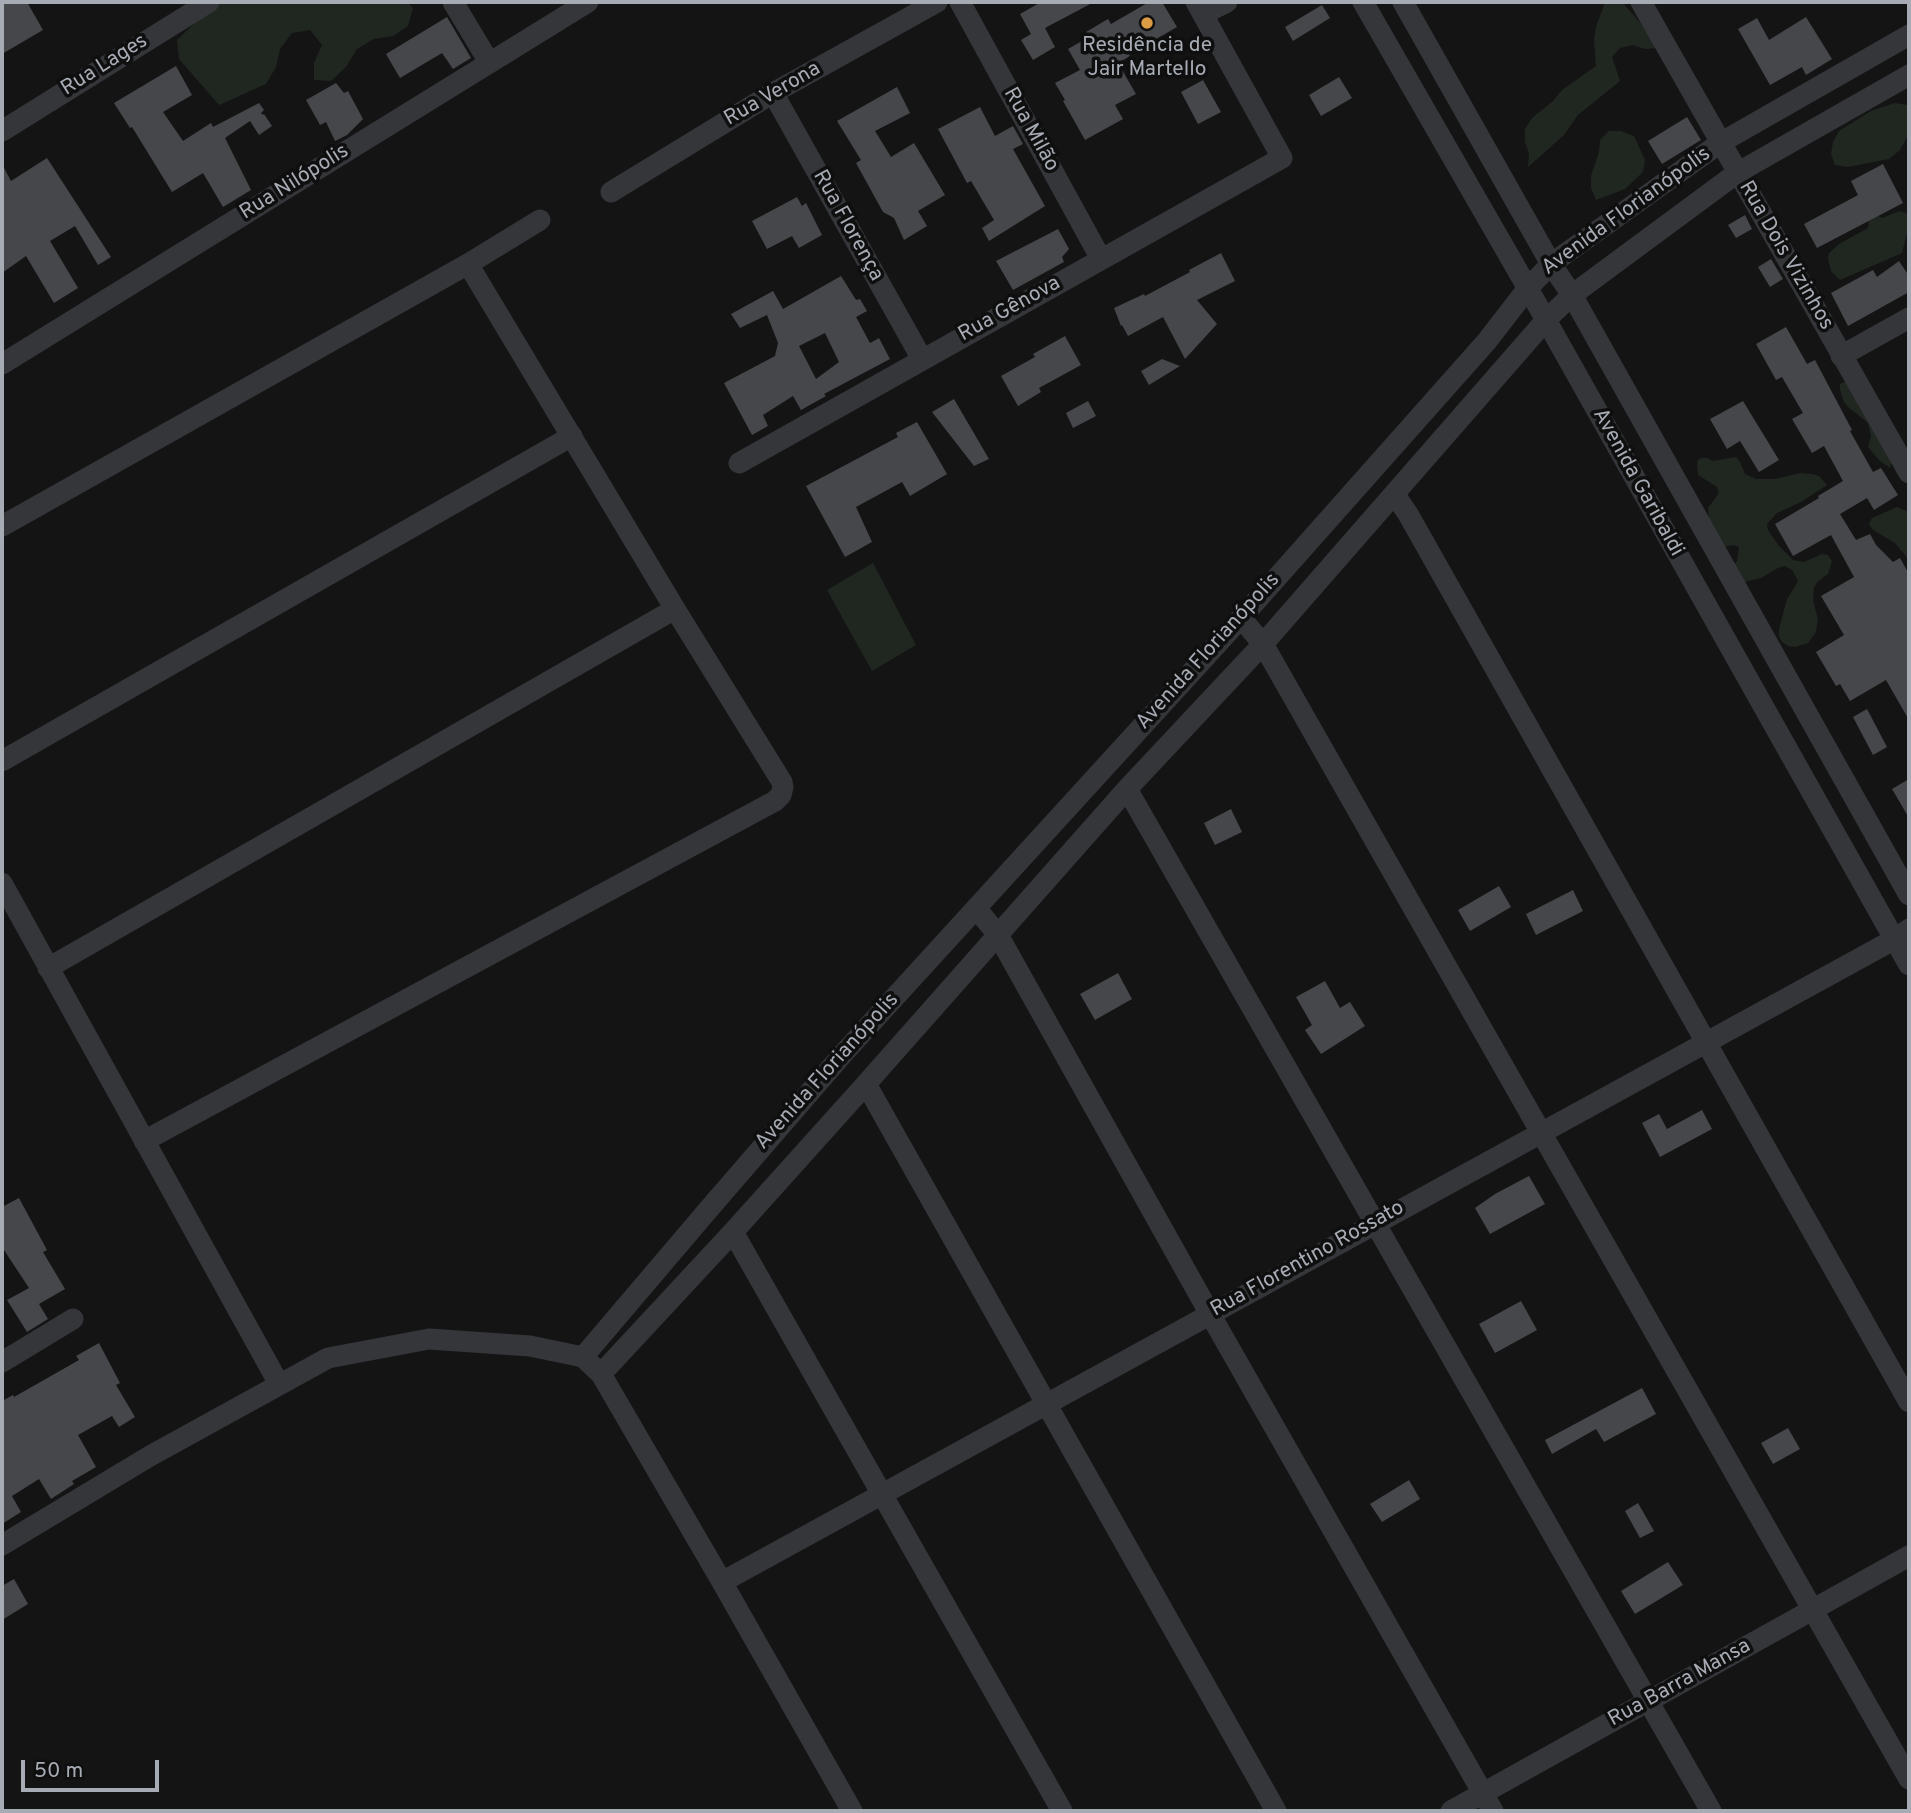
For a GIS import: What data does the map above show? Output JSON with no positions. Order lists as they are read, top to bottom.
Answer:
{
  "streets": {
    "street": [
      "Rua Lages",
      "Rua Verona",
      "Rua Milão",
      "Rua Nilópolis",
      "Avenida Florianópolis",
      "Rua Florença",
      "Rua Dois Vizinhos",
      "Rua Gênova",
      "Avenida Garibaldi",
      "Rua Florentino Rossato",
      "Rua Barra Mansa"
    ]
  },
  "crossings": [
    ["Rua Verona", "Rua Florença"],
    ["Rua Milão", "Rua Gênova"],
    ["Avenida Florianópolis", "Rua Dois Vizinhos"],
    ["Avenida Florianópolis", "Avenida Garibaldi"],
    ["Rua Florença", "Rua Gênova"],
    ["Avenida Garibaldi", "Rua Florentino Rossato"]
  ],
  "places": ["Residência de Jair Martello"],
  "scale_bar": "50 m"
}
